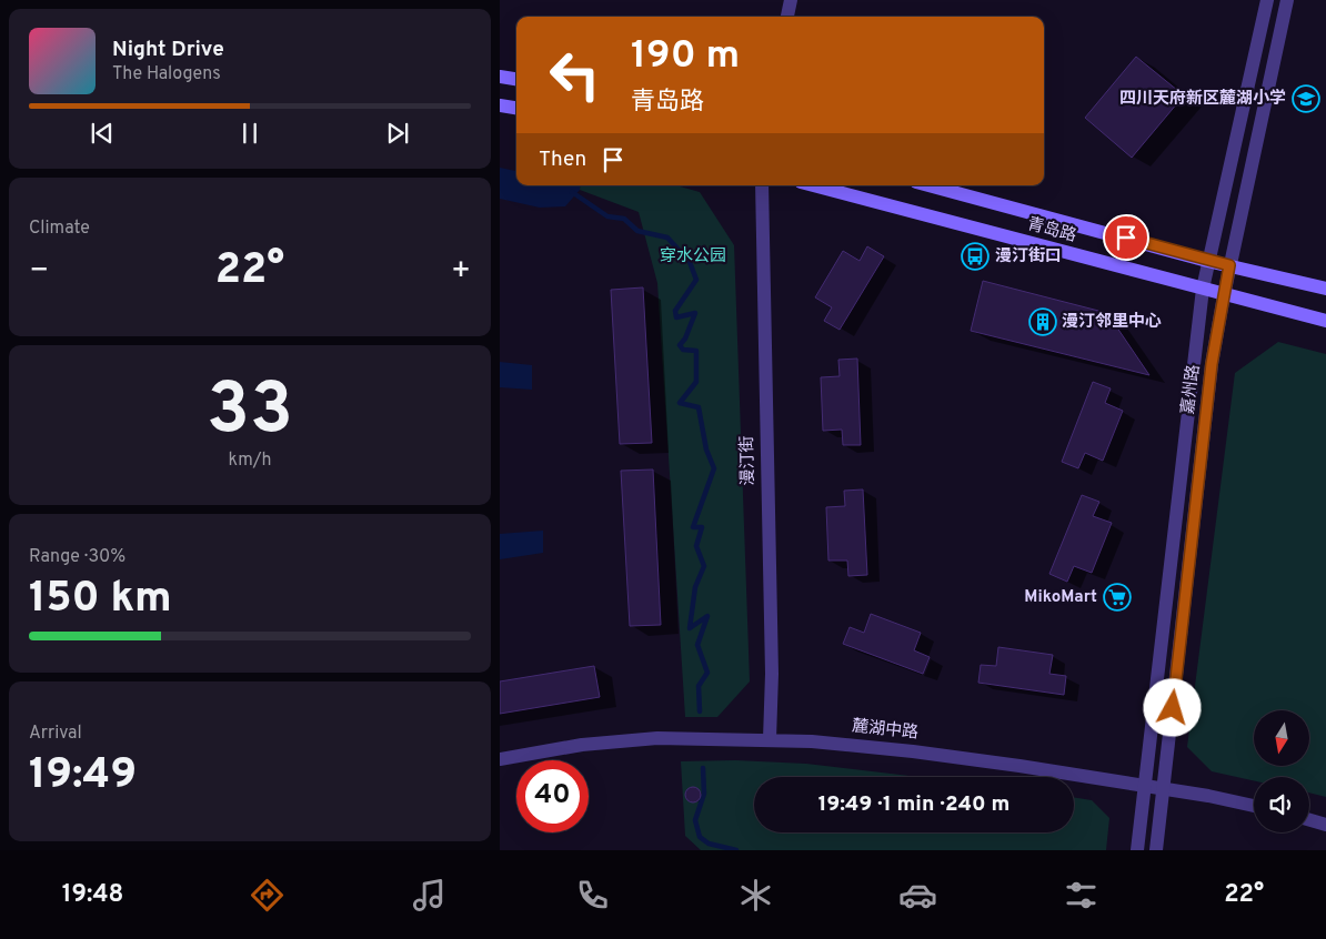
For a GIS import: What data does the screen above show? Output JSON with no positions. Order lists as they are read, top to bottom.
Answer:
{
  "streets": {
    "main road": ["青岛路"],
    "street": ["嘉州路", "漫汀街", "麓湖中路"]
  },
  "crossings": [
    ["青岛路", "嘉州路"],
    ["嘉州路", "麓湖中路"],
    ["漫汀街", "麓湖中路"]
  ],
  "parks": ["穿水公园"],
  "places": {
    "school or university": ["四川天府新区麓湖小学"],
    "bus stop": ["漫汀街口"],
    "building": ["漫汀邻里中心"],
    "supermarket": ["MikoMart"]
  },
  "north": "bottom",
  "page": {
    "turn": ["190 m", "青岛路"],
    "song": ["Night Drive", "The Halogens"],
    "then": "Then",
    "tile": [
      "Climate",
      ["33", "km/h"],
      ["Range · 30%", "150 km"],
      ["Arrival", "19:49"]
    ],
    "heat": ["−", "22°", "+"],
    "limit": "40",
    "trip": "19:49 · 1 min · 240 m",
    "tabs": ["19:48", "22°"]
  }
}
